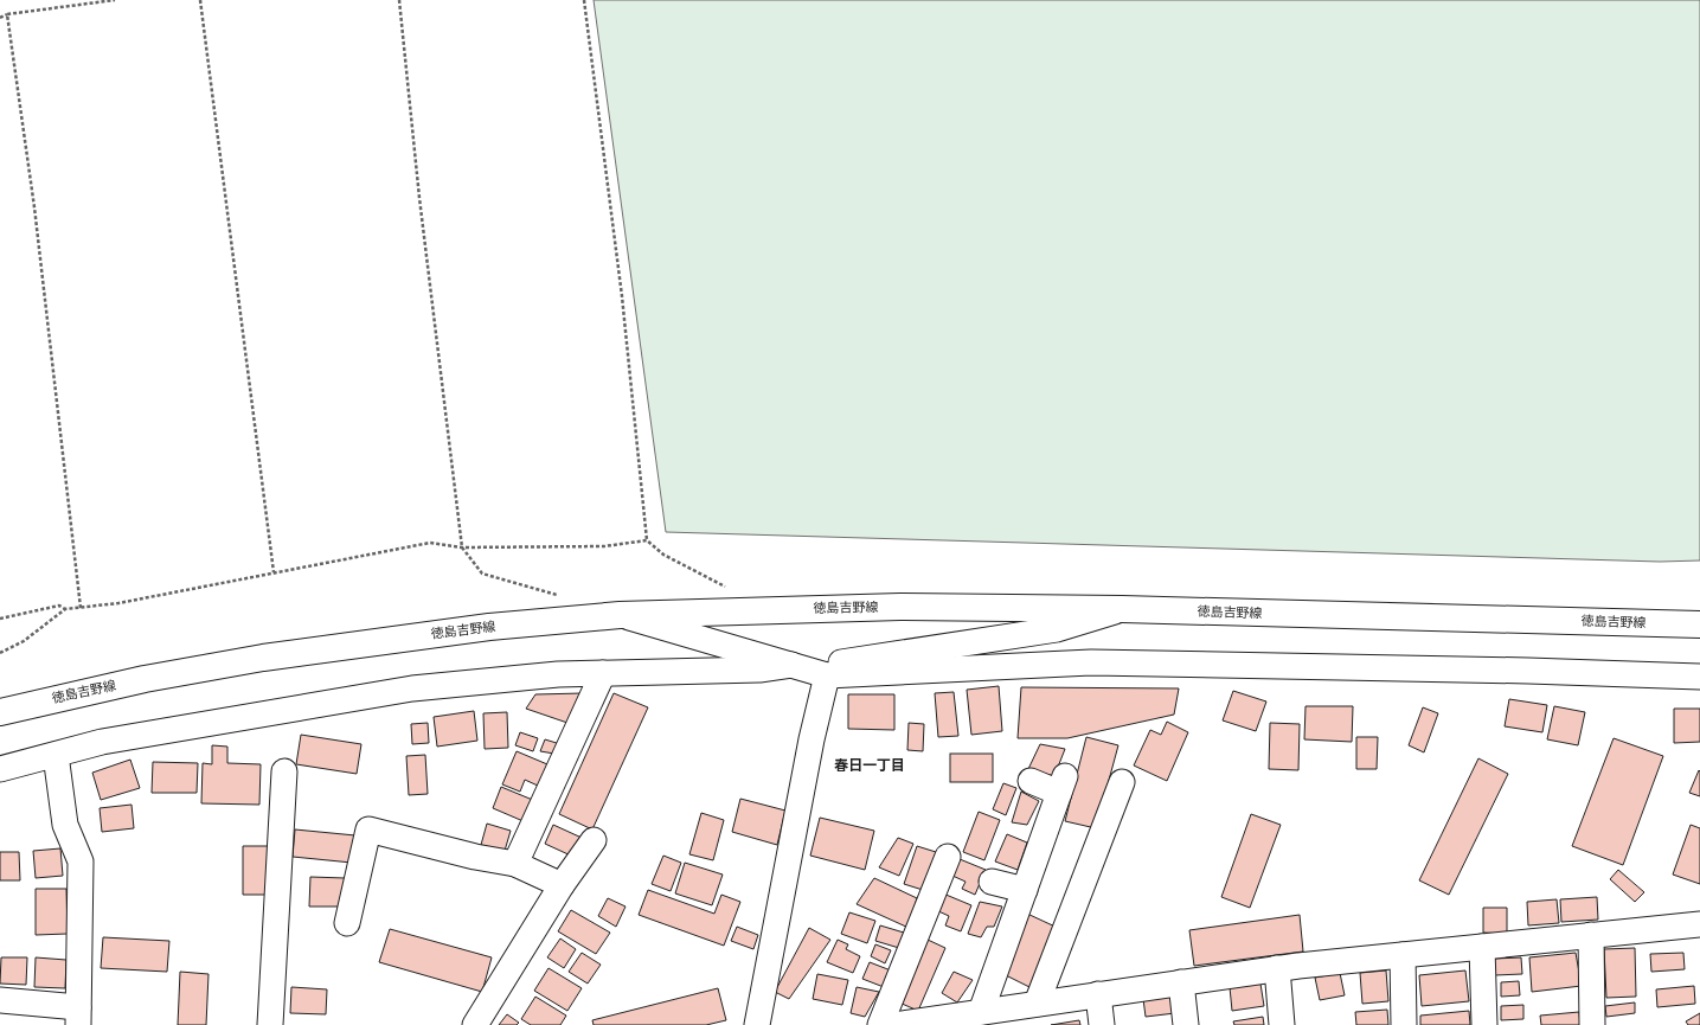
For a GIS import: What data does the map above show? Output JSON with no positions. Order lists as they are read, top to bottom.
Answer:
{
  "streets": {
    "main road": ["徳島吉野線"]
  },
  "districts": ["春日一丁目"]
}
